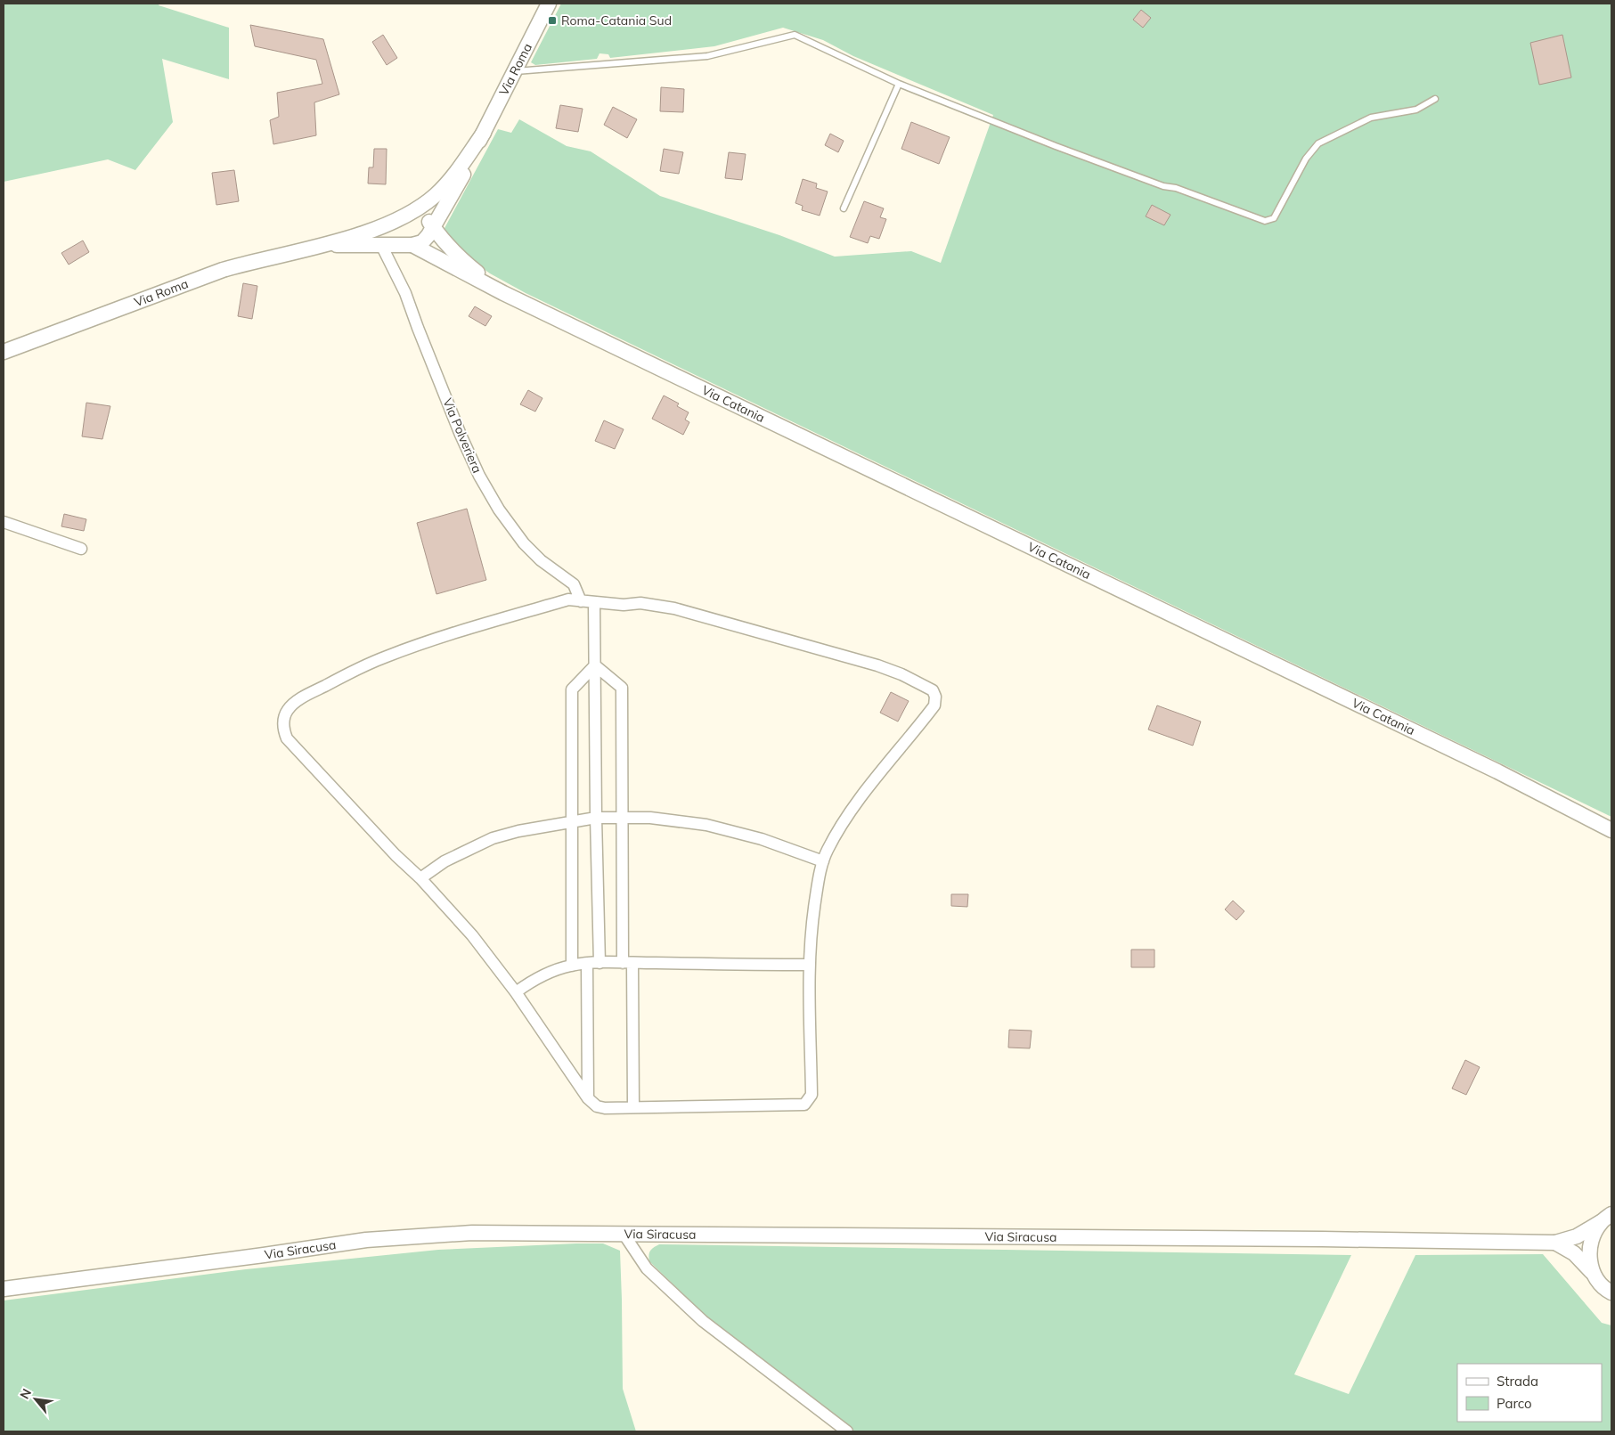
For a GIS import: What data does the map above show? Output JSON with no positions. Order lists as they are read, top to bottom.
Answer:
{
  "streets": {
    "street": [
      "Via Roma",
      "Via Catania",
      "Via Polveriera",
      "Via Siracusa"
    ]
  },
  "places": {
    "transit": ["Roma-Catania Sud"]
  },
  "legend": ["Strada", "Parco"],
  "north": "top left"
}
